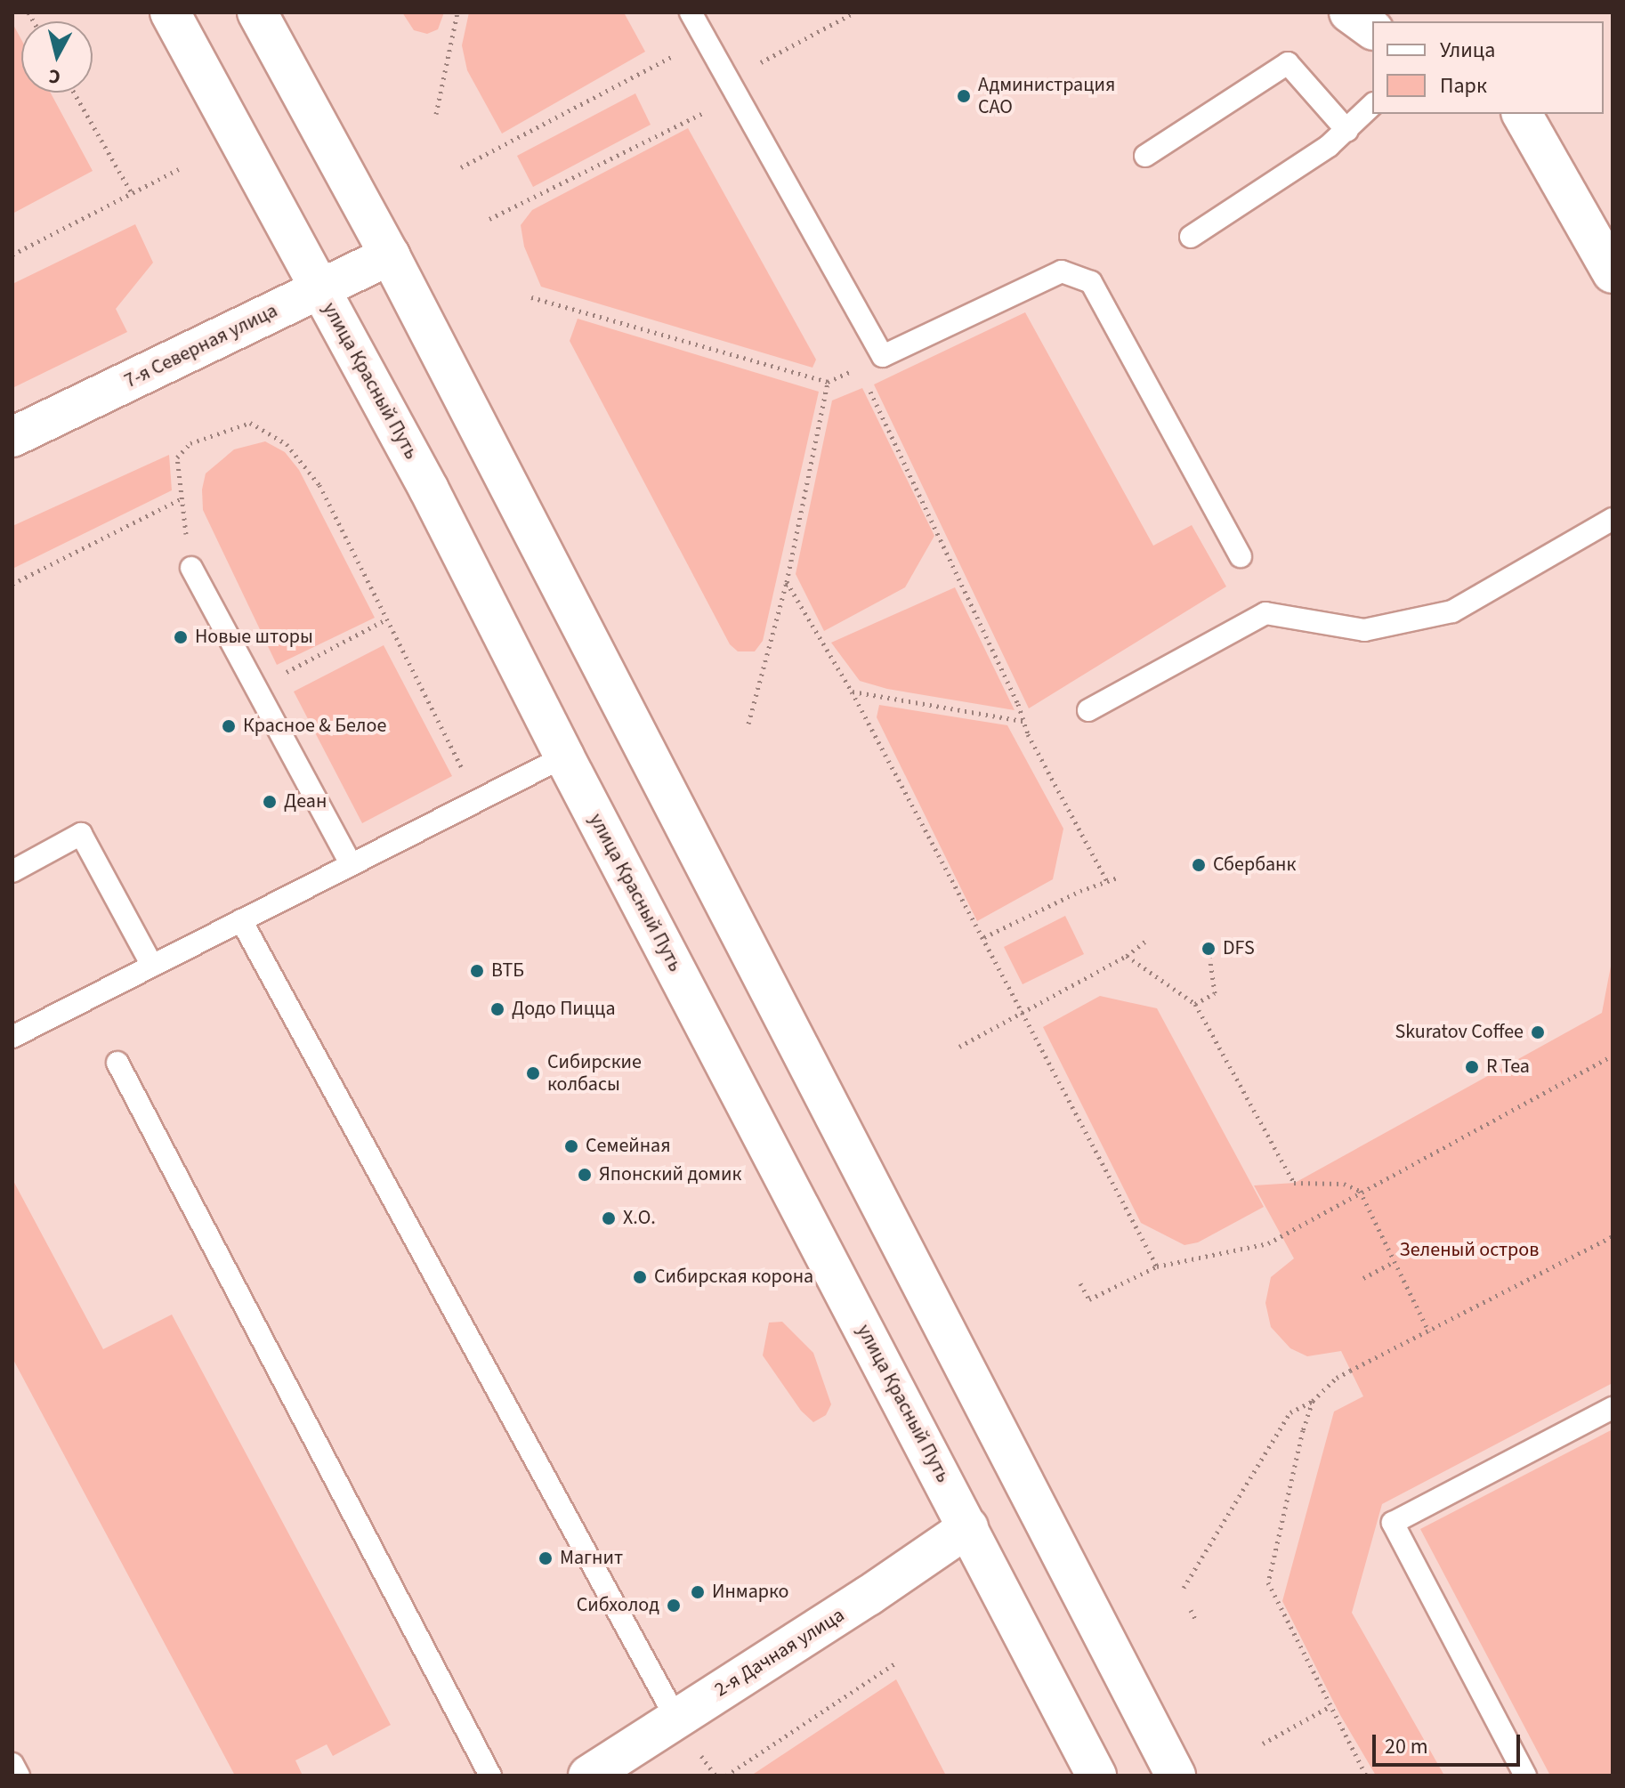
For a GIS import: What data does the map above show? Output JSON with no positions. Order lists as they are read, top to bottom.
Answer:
{
  "streets": {
    "main road": ["7-я Северная улица", "улица Красный Путь", "2-я Дачная улица"]
  },
  "crossings": [
    ["7-я Северная улица", "улица Красный Путь"],
    ["улица Красный Путь", "2-я Дачная улица"]
  ],
  "parks": ["Зеленый остров"],
  "places": [
    "Администрация САО",
    "Новые шторы",
    "Красное & Белое",
    "Деан",
    "Сбербанк",
    "DFS",
    "ВТБ",
    "Додо Пицца",
    "Skuratov Coffee",
    "R Tea",
    "Сибирские колбасы",
    "Семейная",
    "Японский домик",
    "X.O.",
    "Сибирская корона",
    "Магнит",
    "Инмарко",
    "Сибхолод"
  ],
  "legend": ["Улица", "Парк"],
  "scale_bar": "20 m",
  "north": "bottom"
}
